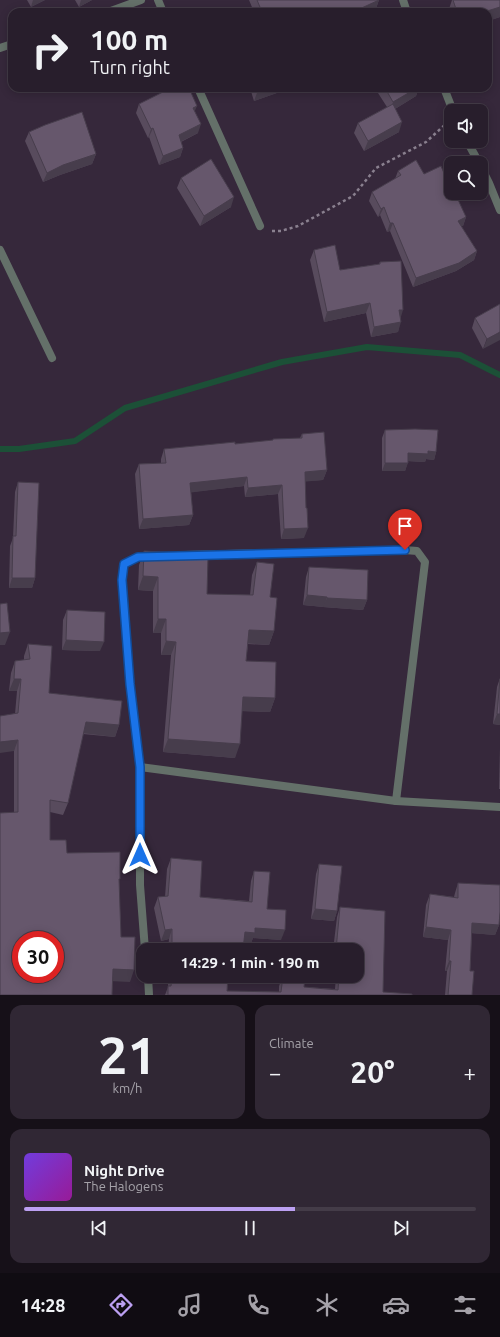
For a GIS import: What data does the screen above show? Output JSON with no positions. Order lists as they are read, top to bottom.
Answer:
{
  "page": {
    "turn": ["100 m", "Turn right"],
    "limit": "30",
    "trip": "14:29 · 1 min · 190 m",
    "tile": [
      ["21", "km/h"],
      "Climate"
    ],
    "heat": ["−", "20°", "+"],
    "song": ["Night Drive", "The Halogens"],
    "tabs": "14:28"
  }
}
